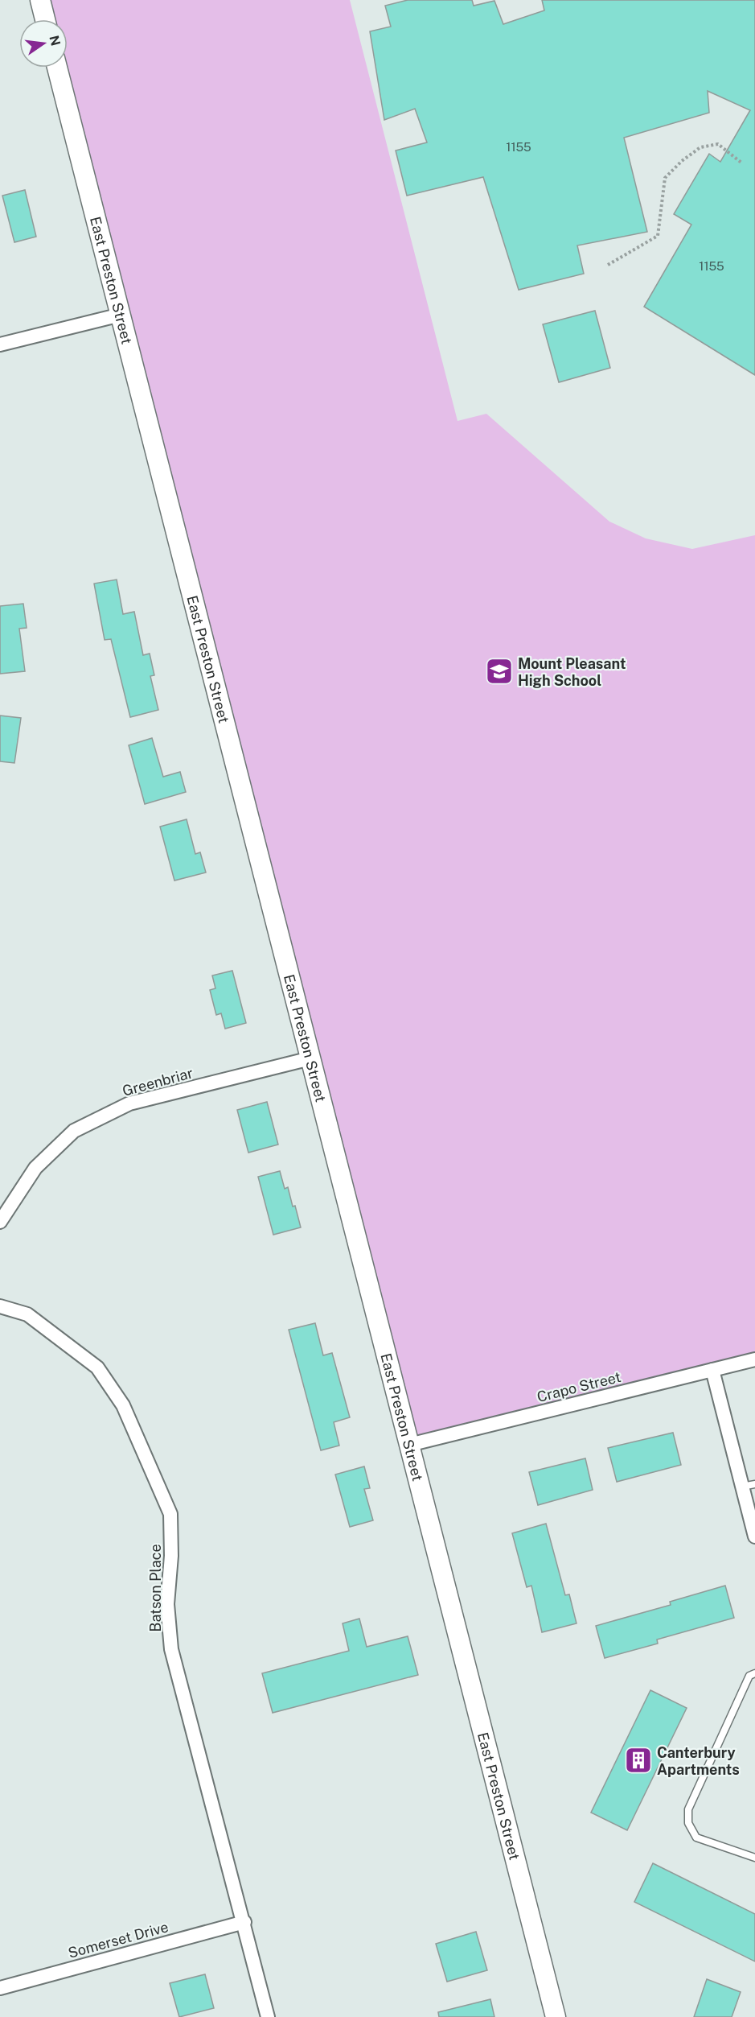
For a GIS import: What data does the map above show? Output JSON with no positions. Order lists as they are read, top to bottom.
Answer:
{
  "streets": {
    "street": [
      "East Preston Street",
      "Greenbriar",
      "Crapo Street",
      "Batson Place",
      "Somerset Drive"
    ]
  },
  "crossings": [
    ["East Preston Street", "Greenbriar"],
    ["East Preston Street", "Crapo Street"],
    ["Batson Place", "Somerset Drive"]
  ],
  "places": {
    "school or university": ["Mount Pleasant High School"],
    "building": ["Canterbury Apartments"]
  },
  "house_numbers": ["1155", "1155"],
  "north": "right"
}
